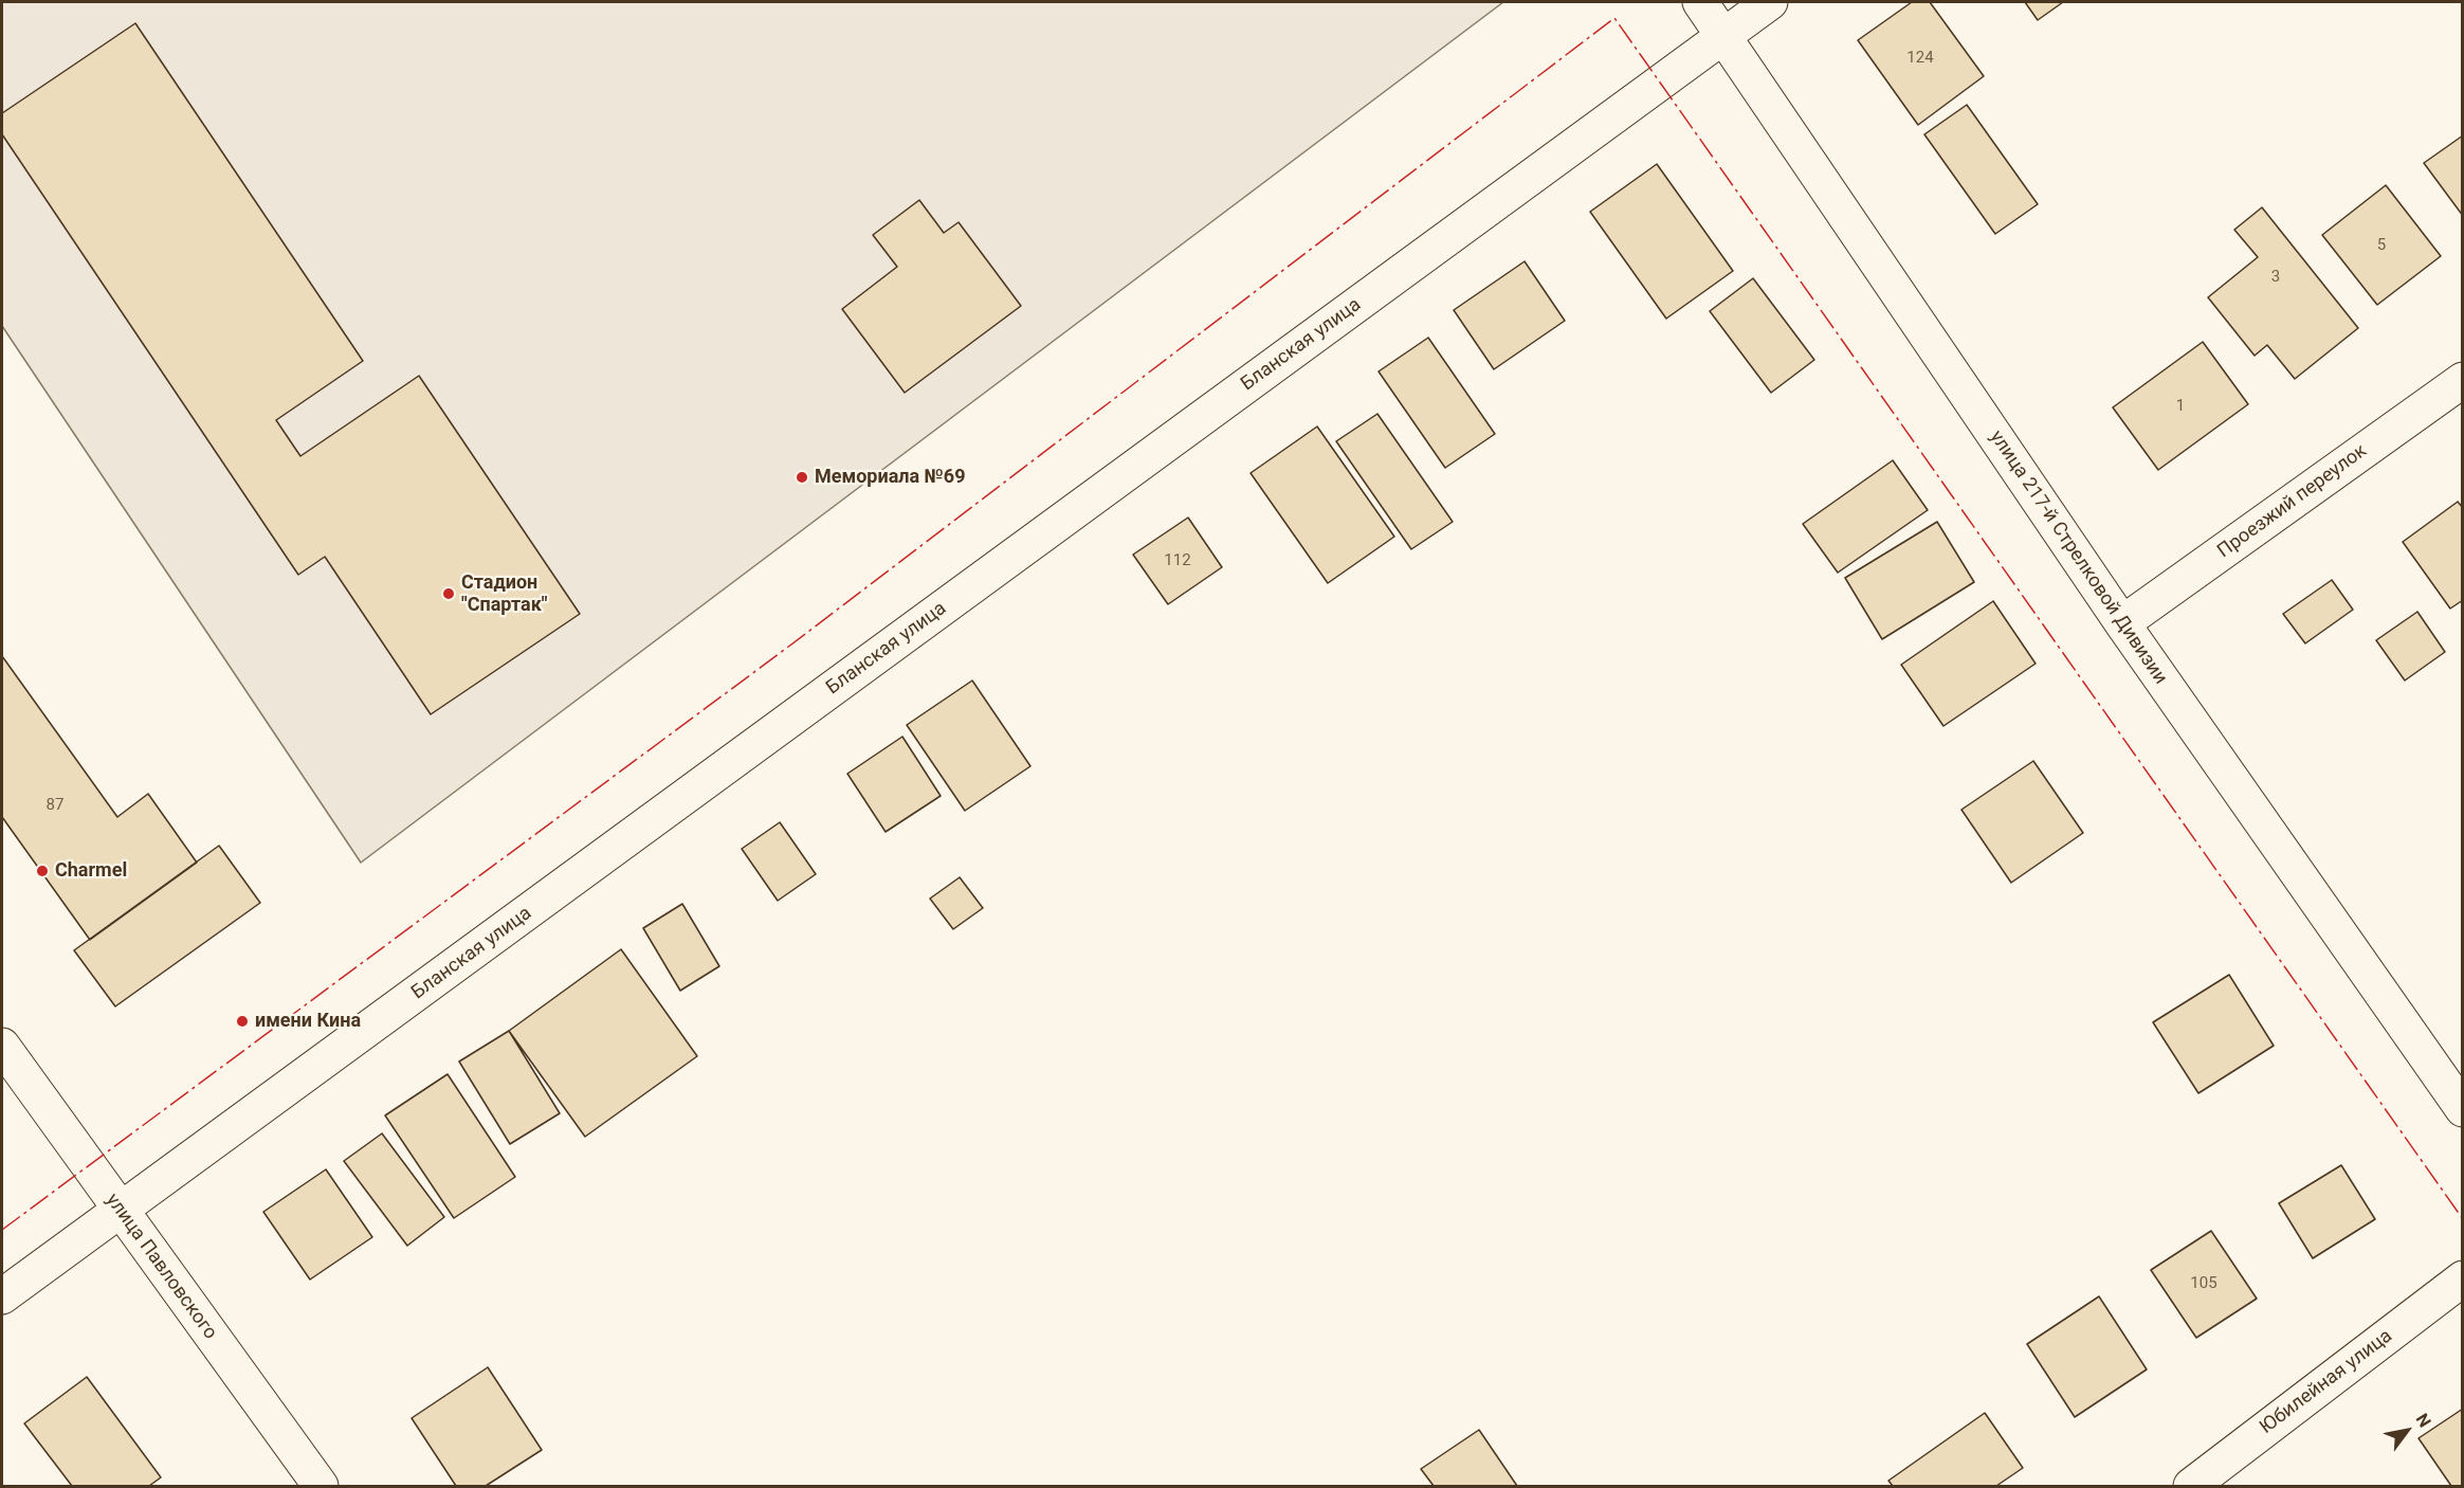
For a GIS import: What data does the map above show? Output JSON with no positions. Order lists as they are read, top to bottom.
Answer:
{
  "streets": {
    "street": [
      "Бланская улица",
      "Проезжий переулок",
      "улица 217-й Стрелковой Дивизии",
      "улица Павловского",
      "Юбилейная улица"
    ]
  },
  "crossings": [
    ["Бланская улица", "улица 217-й Стрелковой Дивизии"],
    ["Бланская улица", "улица Павловского"],
    ["Проезжий переулок", "улица 217-й Стрелковой Дивизии"]
  ],
  "places": [
    "Мемориала №69",
    "Стадион \"Спартак\"",
    "Charmel",
    "имени Кина"
  ],
  "house_numbers": [
    "124",
    "5",
    "3",
    "1",
    "112",
    "87",
    "105"
  ],
  "north": "top right"
}
